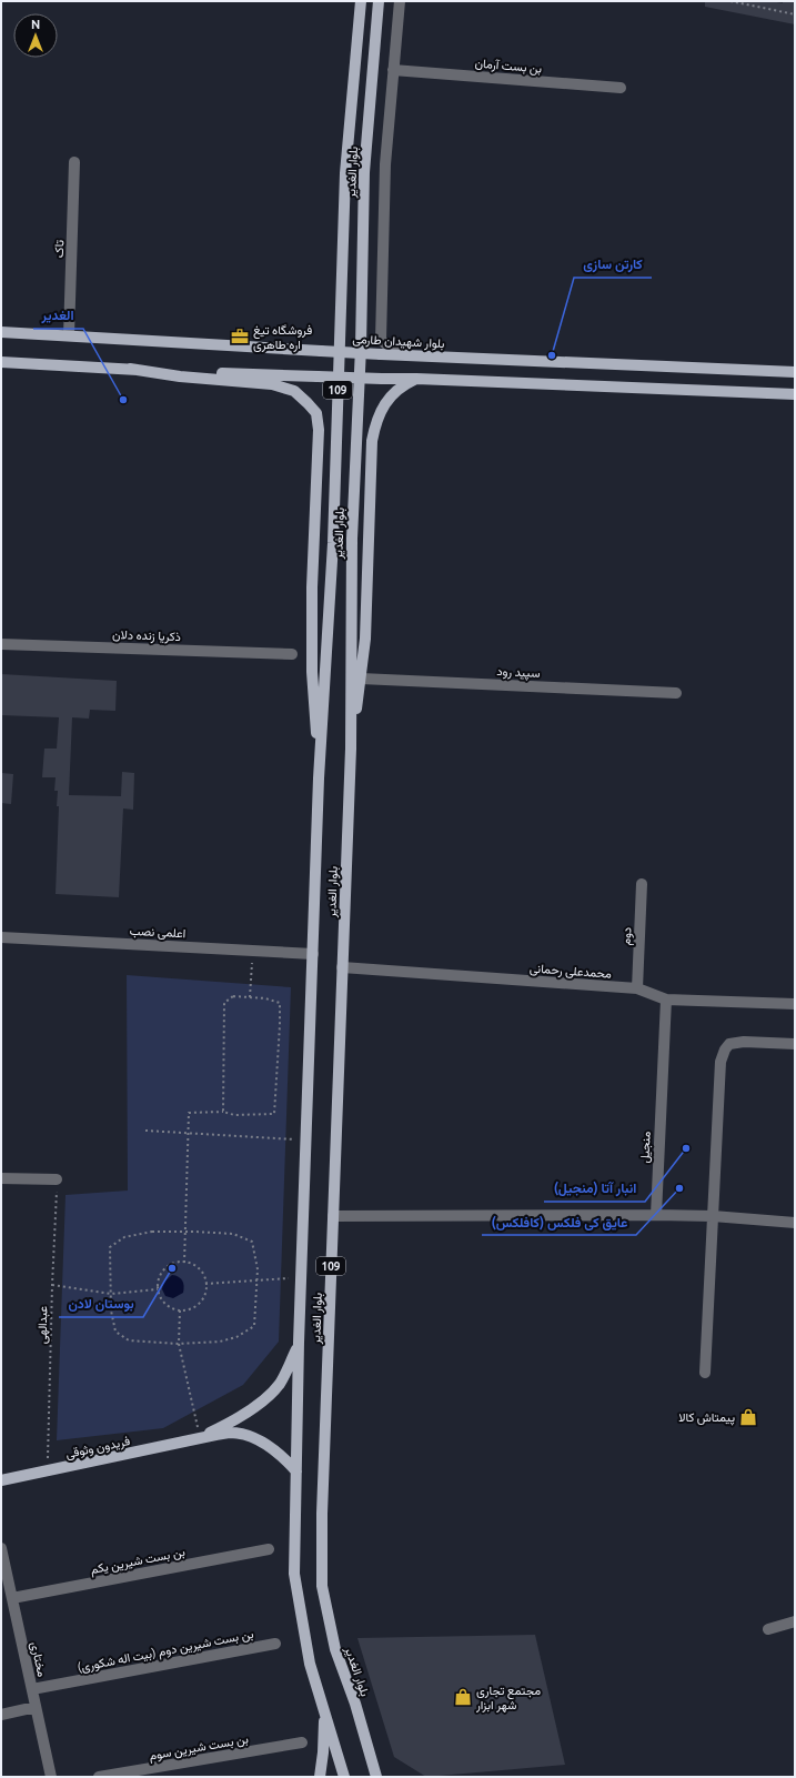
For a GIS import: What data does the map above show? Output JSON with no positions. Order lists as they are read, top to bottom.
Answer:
{
  "streets": {
    "main road": [
      "بلوار الغدیر",
      "بلوار شهیدان طارمی",
      "109",
      "فریدون وثوقی"
    ],
    "street": [
      "بن بست آرمان",
      "تاک",
      "ذکریا زنده دلان",
      "سپید رود",
      "اعلمی نصب",
      "دوم",
      "محمدعلی رحمانی",
      "منجیل",
      "بن بست شیرین یکم",
      "بن بست شیرین دوم (بیت اله شکوری)",
      "مختاری",
      "بن بست شیرین سوم"
    ],
    "path": ["عبدالهی"]
  },
  "crossings": [
    ["بلوار الغدیر", "اعلمی نصب"],
    ["بلوار الغدیر", "محمدعلی رحمانی"],
    ["تاک", "بلوار شهیدان طارمی"],
    ["دوم", "محمدعلی رحمانی"],
    ["محمدعلی رحمانی", "منجیل"],
    ["عبدالهی", "فریدون وثوقی"],
    ["بن بست شیرین یکم", "مختاری"],
    ["بن بست شیرین دوم (بیت اله شکوری)", "مختاری"]
  ],
  "places": {
    "office": ["فروشگاه تیغ اره طاهری"],
    "other": [
      "کارتن سازی",
      "الغدیر",
      "انبار آتا (منجیل)",
      "عایق کی فلکس (کافلکس)",
      "بوستان لادن"
    ],
    "shop": ["پیمتاش کالا", "مجتمع تجاری شهر ابزار"]
  },
  "north": "top"
}
